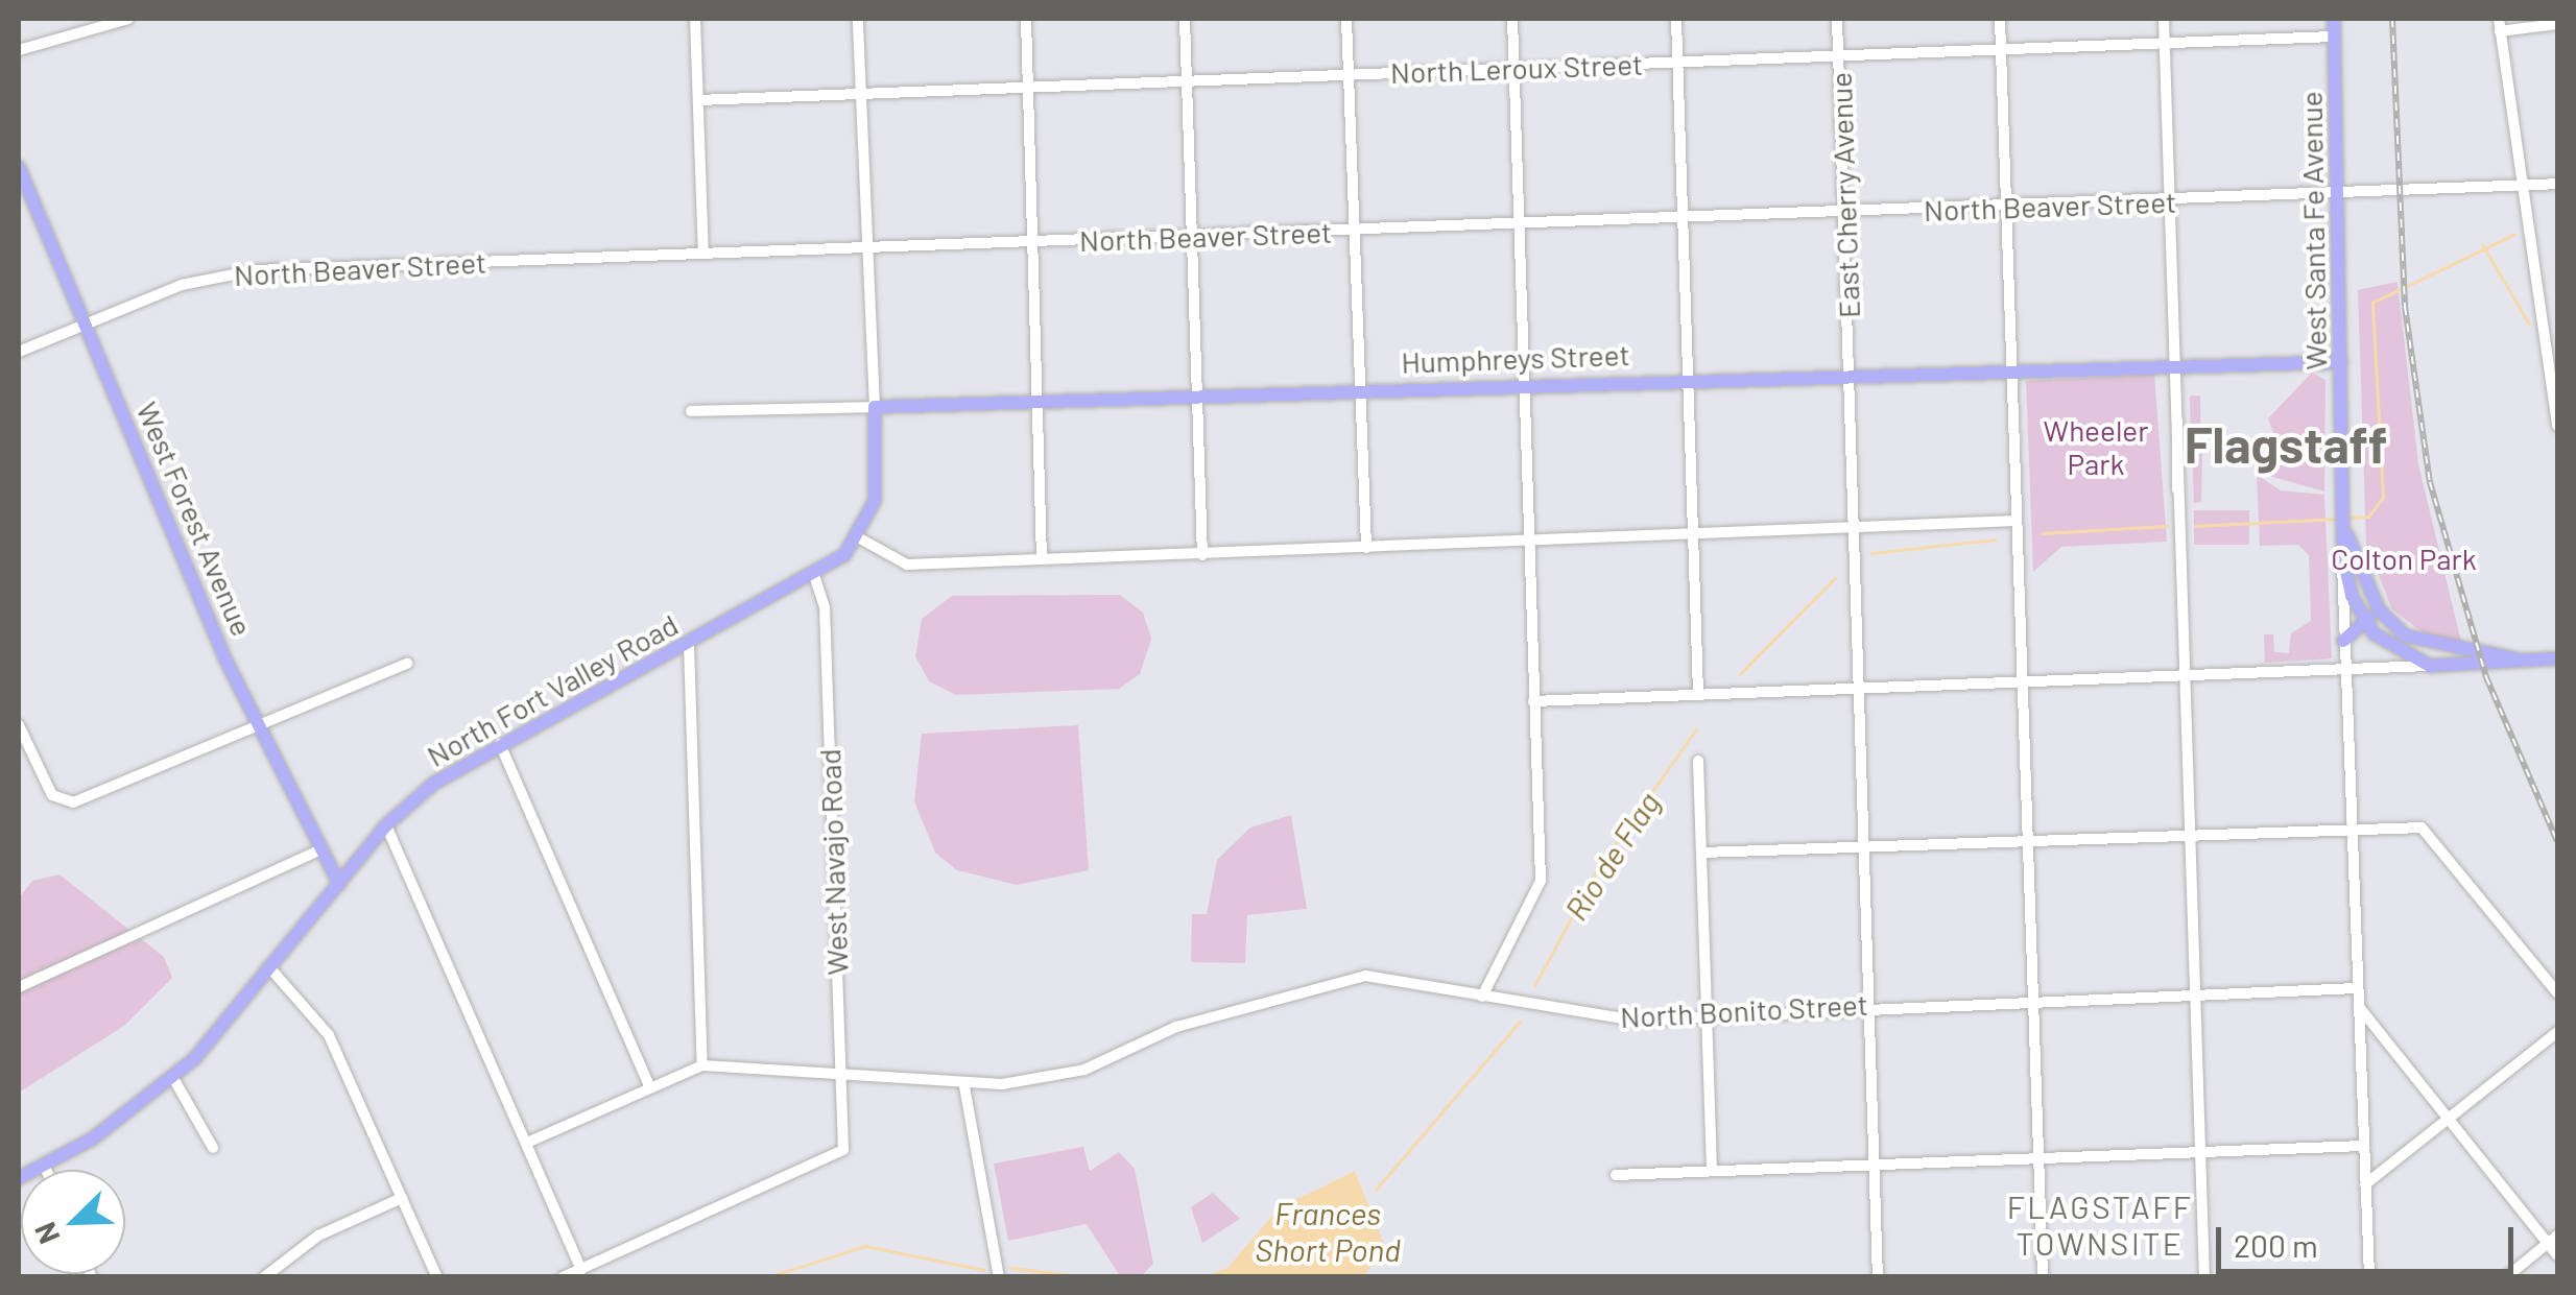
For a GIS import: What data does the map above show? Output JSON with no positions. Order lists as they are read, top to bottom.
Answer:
{
  "streets": {
    "main road": [
      "West Santa Fe Avenue",
      "Humphreys Street",
      "West Forest Avenue",
      "North Fort Valley Road"
    ],
    "street": [
      "North Leroux Street",
      "East Cherry Avenue",
      "North Beaver Street",
      "West Navajo Road",
      "North Bonito Street"
    ]
  },
  "crossings": [
    ["North Leroux Street", "East Cherry Avenue"],
    ["North Leroux Street", "West Santa Fe Avenue"],
    ["East Cherry Avenue", "North Beaver Street"],
    ["East Cherry Avenue", "Humphreys Street"],
    ["East Cherry Avenue", "North Bonito Street"],
    ["North Beaver Street", "West Santa Fe Avenue"],
    ["North Beaver Street", "West Forest Avenue"],
    ["West Santa Fe Avenue", "Humphreys Street"],
    ["West Santa Fe Avenue", "North Bonito Street"],
    ["Humphreys Street", "North Fort Valley Road"],
    ["West Forest Avenue", "North Fort Valley Road"],
    ["North Fort Valley Road", "West Navajo Road"],
    ["West Navajo Road", "North Bonito Street"]
  ],
  "districts": ["Flagstaff", "FLAGSTAFF TOWNSITE"],
  "water": ["Rio de Flag", "Frances Short Pond"],
  "parks": ["Wheeler Park", "Colton Park"],
  "scale_bar": "200 m",
  "north": "bottom left"
}
